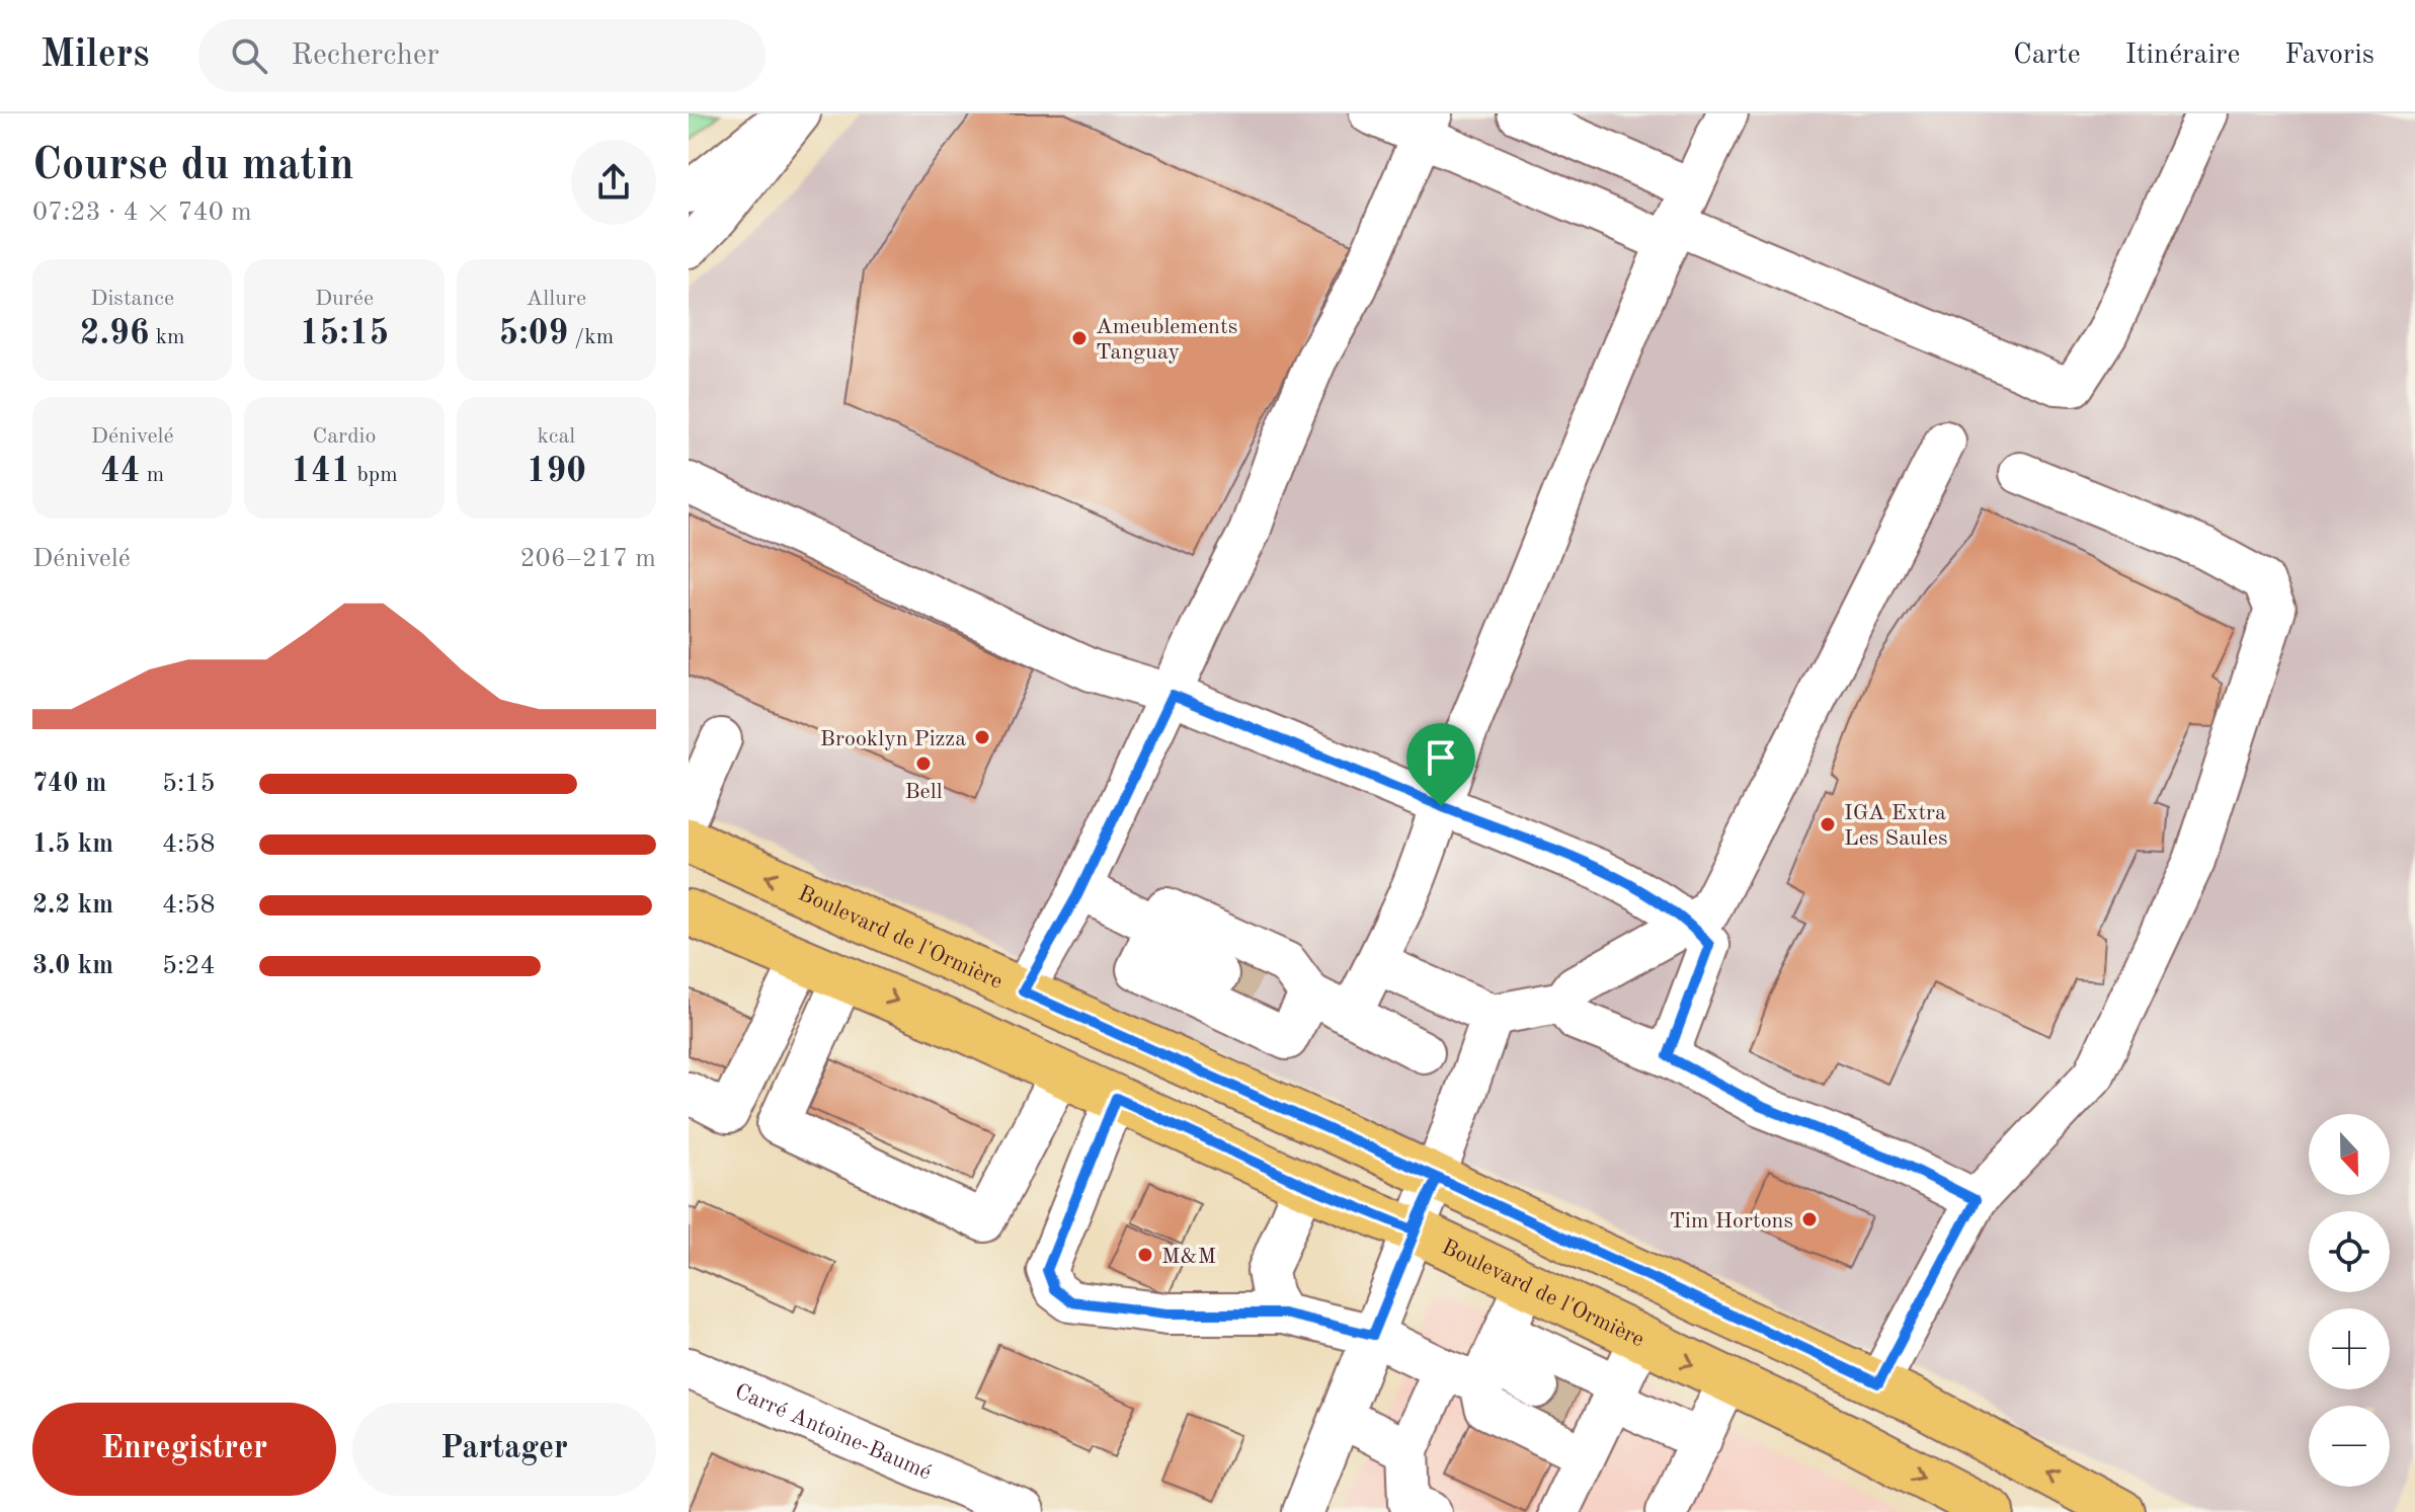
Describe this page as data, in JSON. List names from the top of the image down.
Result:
{
  "streets": {
    "main road": ["Boulevard de l'Ormière"],
    "street": ["Carré Antoine-Baumé"]
  },
  "places": [
    "Ameublements Tanguay",
    "Brooklyn Pizza",
    "Bell",
    "IGA Extra Les Saules",
    "Tim Hortons",
    "M&M"
  ],
  "north": "bottom",
  "page": {
    "header": "Milers",
    "search": "Rechercher",
    "nav": ["Carte", "Itinéraire", "Favoris"],
    "heading": ["Course du matin", "07:23 · 4 × 740 m"],
    "stats": [
      ["Distance", "2.96 km"],
      ["Durée", "15:15"],
      ["Allure", "5:09 /km"],
      ["Dénivelé", "44 m"],
      ["Cardio", "141 bpm"],
      ["kcal", "190"]
    ],
    "chart": ["Dénivelé", "206–217 m"],
    "list": [
      {
        "name": "740 m",
        "note": "5:15"
      },
      {
        "name": "1.5 km",
        "note": "4:58"
      },
      {
        "name": "2.2 km",
        "note": "4:58"
      },
      {
        "name": "3.0 km",
        "note": "5:24"
      }
    ],
    "map_buttons": ["+", "−"],
    "buttons": ["Enregistrer", "Partager"]
  }
}
